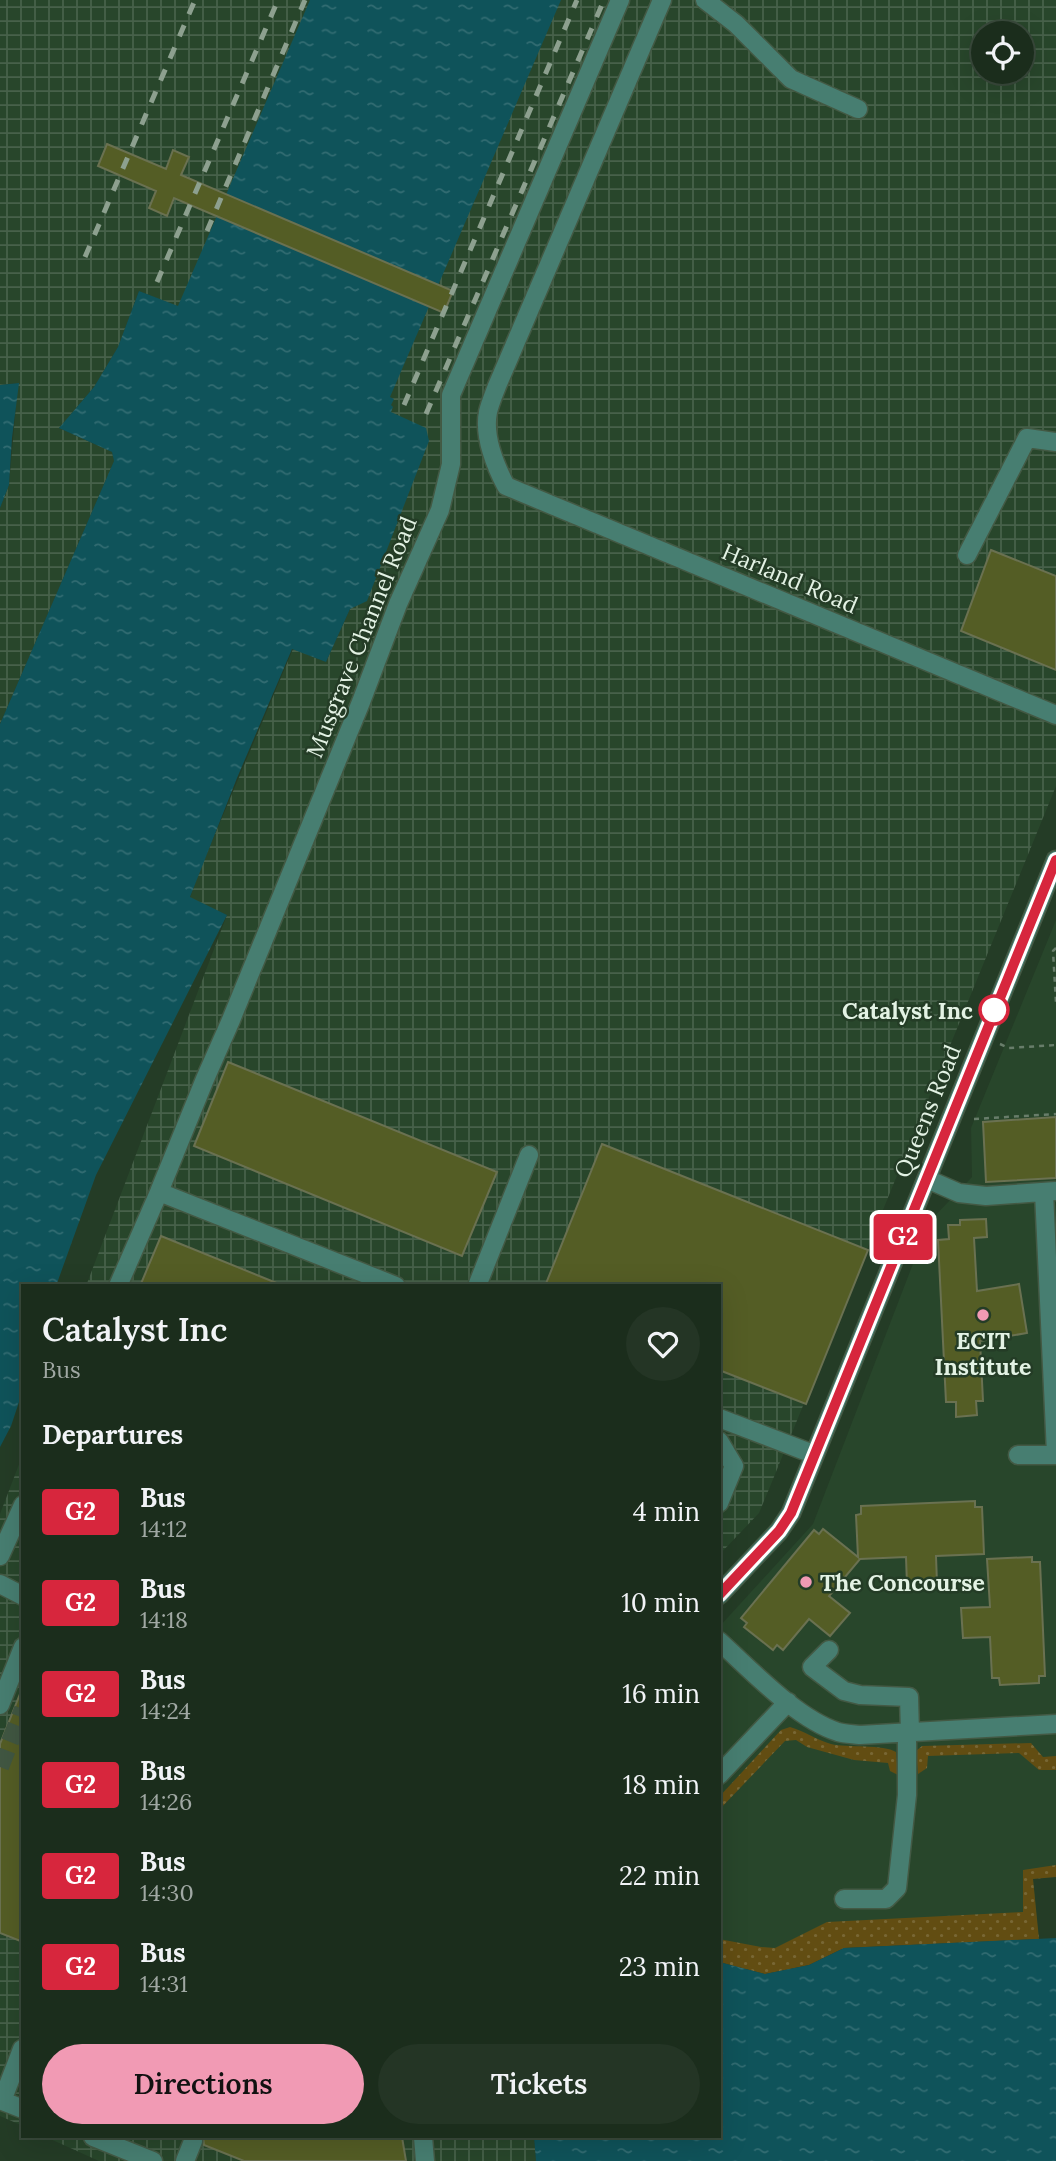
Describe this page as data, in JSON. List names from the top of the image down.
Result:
{
  "streets": {
    "street": ["Harland Road", "Musgrave Channel Road", "Queens Road"]
  },
  "places": ["Catalyst Inc", "ECIT Institute", "The Concourse"],
  "lines": ["bus line G2"],
  "page": {
    "on_map": "G2",
    "heading": [
      ["Catalyst Inc", "Bus"],
      "Departures"
    ],
    "list": [
      {
        "mark": "G2",
        "name": "Bus",
        "note": "14:12",
        "value": "4 min"
      },
      {
        "mark": "G2",
        "name": "Bus",
        "note": "14:18",
        "value": "10 min"
      },
      {
        "mark": "G2",
        "name": "Bus",
        "note": "14:24",
        "value": "16 min"
      },
      {
        "mark": "G2",
        "name": "Bus",
        "note": "14:26",
        "value": "18 min"
      },
      {
        "mark": "G2",
        "name": "Bus",
        "note": "14:30",
        "value": "22 min"
      },
      {
        "mark": "G2",
        "name": "Bus",
        "note": "14:31",
        "value": "23 min"
      }
    ],
    "buttons": ["Directions", "Tickets"]
  }
}
